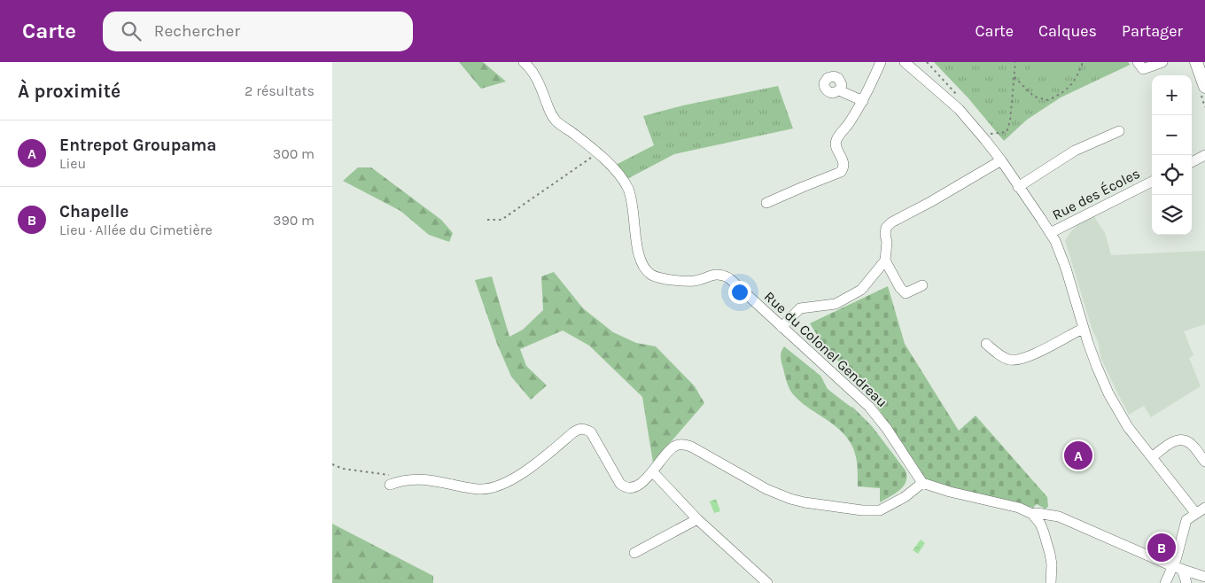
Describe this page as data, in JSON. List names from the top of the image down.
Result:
{
  "streets": {
    "street": ["Rue des Écoles", "Rue du Colonel Gendreau"]
  },
  "page": {
    "header": "Carte",
    "search": "Rechercher",
    "nav": ["Carte", "Calques", "Partager"],
    "heading": ["À proximité", "2 résultats"],
    "map_buttons": ["+", "−"],
    "list": [
      {
        "mark": "A",
        "name": "Entrepot Groupama",
        "note": "Lieu",
        "value": "300 m"
      },
      {
        "mark": "B",
        "name": "Chapelle",
        "note": "Lieu · Allée du Cimetière",
        "value": "390 m"
      }
    ],
    "pins": ["A", "B"]
  }
}
